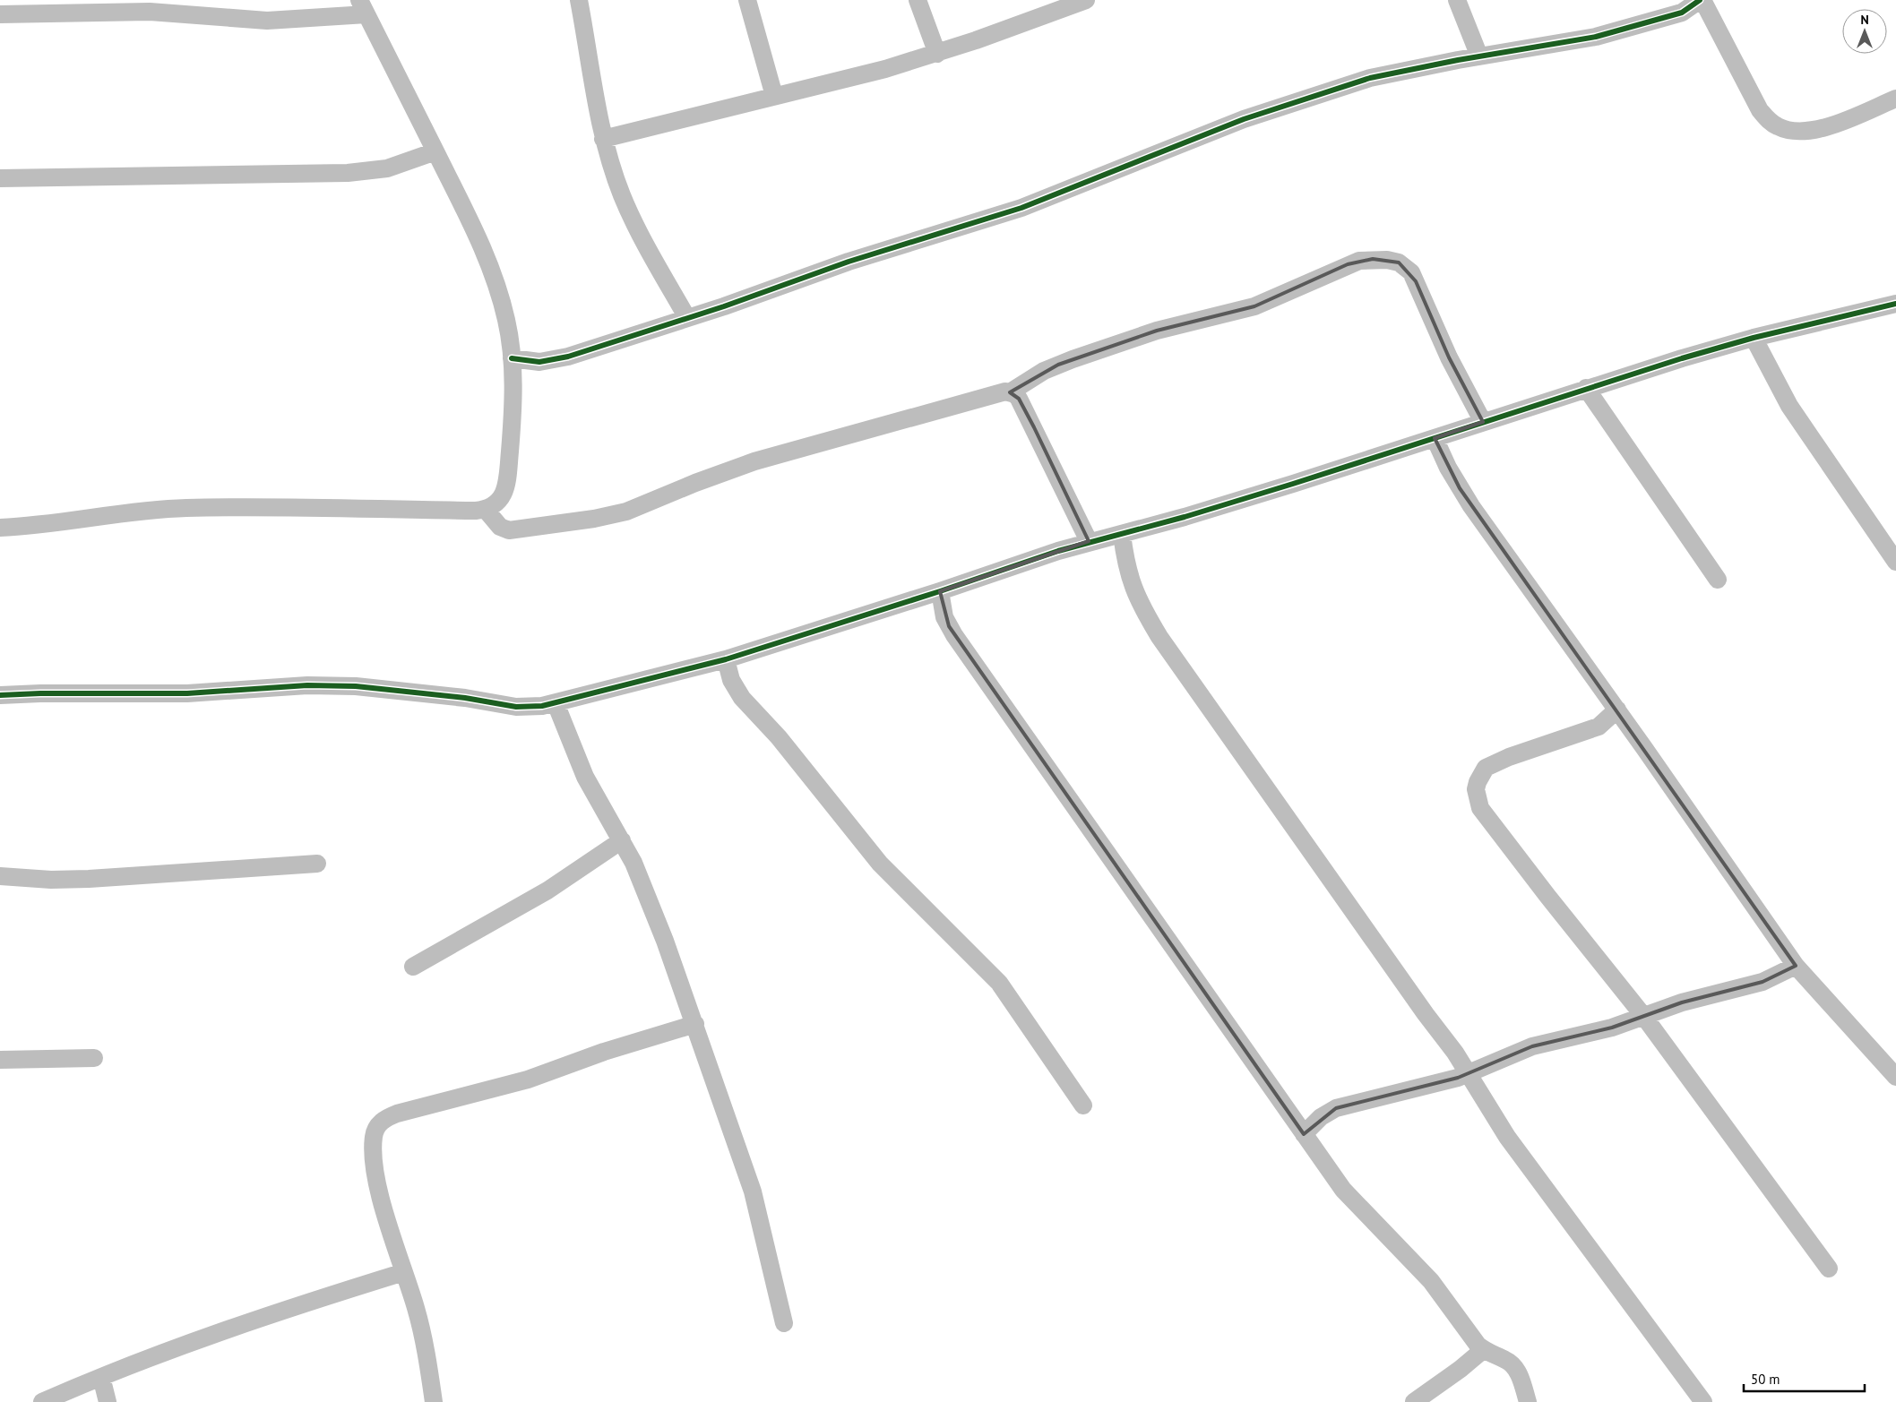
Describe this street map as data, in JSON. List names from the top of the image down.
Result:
{
  "scale_bar": "50 m",
  "north": "top"
}
